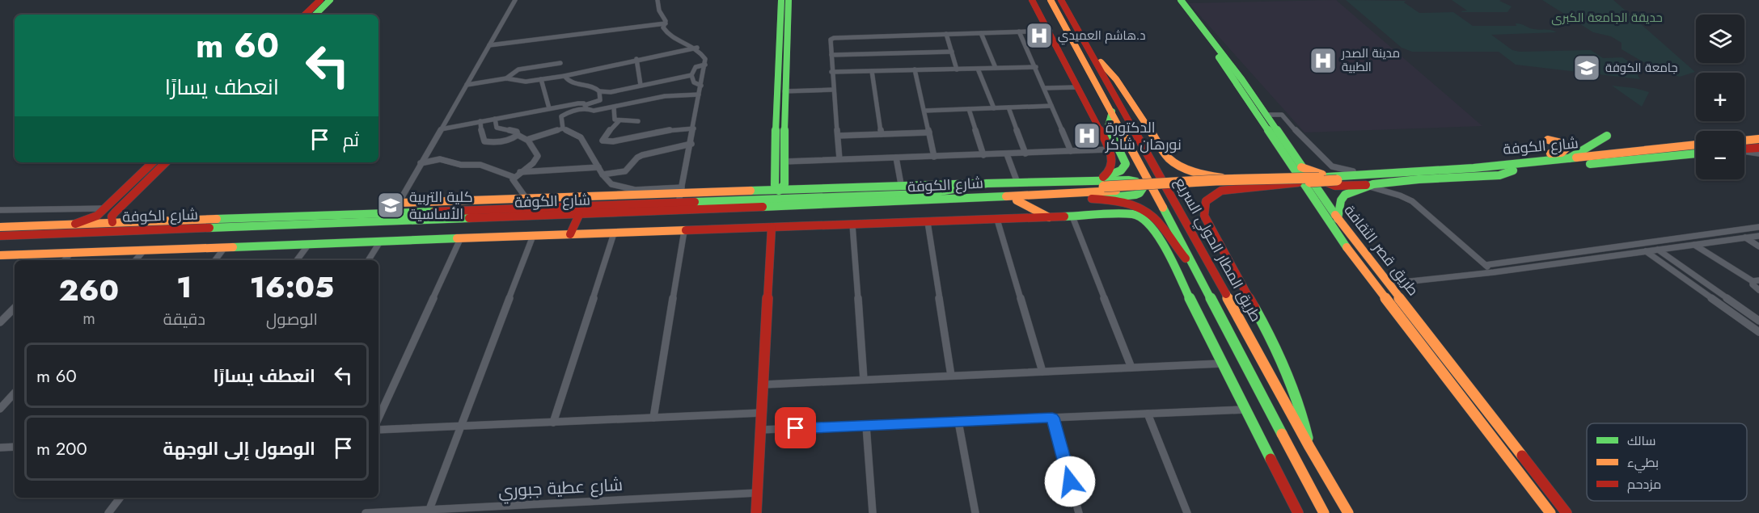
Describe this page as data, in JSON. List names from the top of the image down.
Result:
{
  "streets": {
    "main road": ["شارع الكوفة", "طريق المطار الحولي السريع", "طريق قصر الثقافة"],
    "street": ["شارع عطية جبوري"]
  },
  "parks": ["حديقة الجامعة الكبرى"],
  "places": {
    "hospital": ["د.هاشم العميدي", "مدينة الصدر الطبية", "الدكتورة نورهان شاكر"],
    "school or university": ["جامعة الكوفة", "كلية التربية الأساسية"]
  },
  "legend": ["سالك", "بطيء", "مزدحم"],
  "page": {
    "map_buttons": ["+", "−"],
    "turn": ["60 m", "انعطف يسارًا"],
    "then": "ثم",
    "eta": [
      "16:05",
      "الوصول",
      "1",
      "دقيقة",
      "260",
      "m"
    ],
    "list": [
      {
        "name": "انعطف يسارًا",
        "value": "60 m"
      },
      {
        "name": "الوصول إلى الوجهة",
        "value": "200 m"
      }
    ]
  }
}
